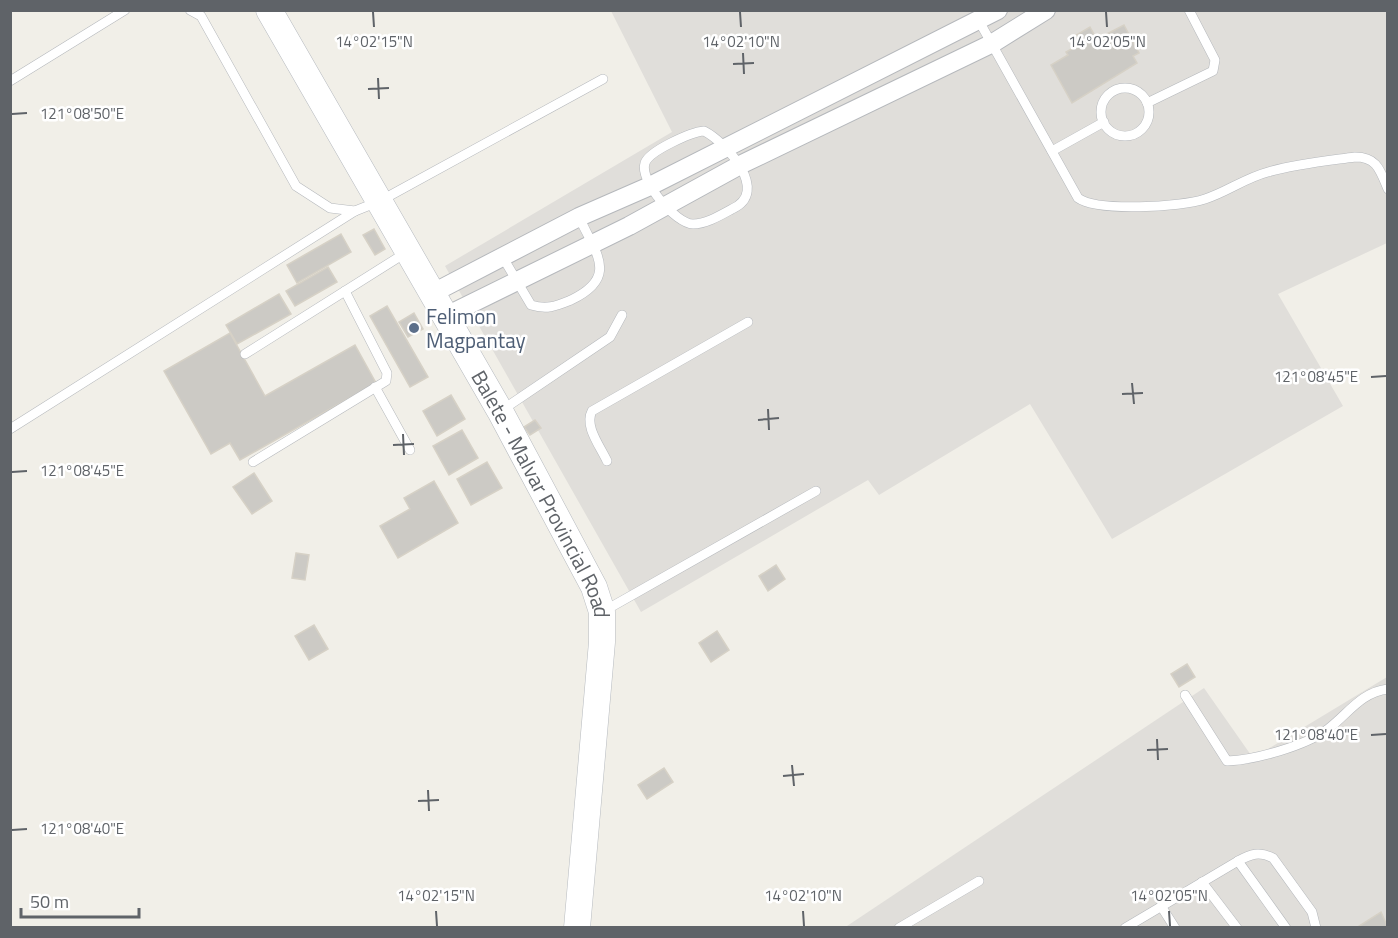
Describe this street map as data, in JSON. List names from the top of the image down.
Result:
{
  "streets": {
    "main road": ["Balete - Malvar Provincial Road"]
  },
  "places": ["Felimon Magpantay"],
  "scale_bar": "50 m",
  "coordinates": [
    "14°02'15\"N",
    "14°02'10\"N",
    "14°02'05\"N",
    "121°08'50\"E",
    "121°08'45\"E",
    "121°08'40\"E"
  ]
}
